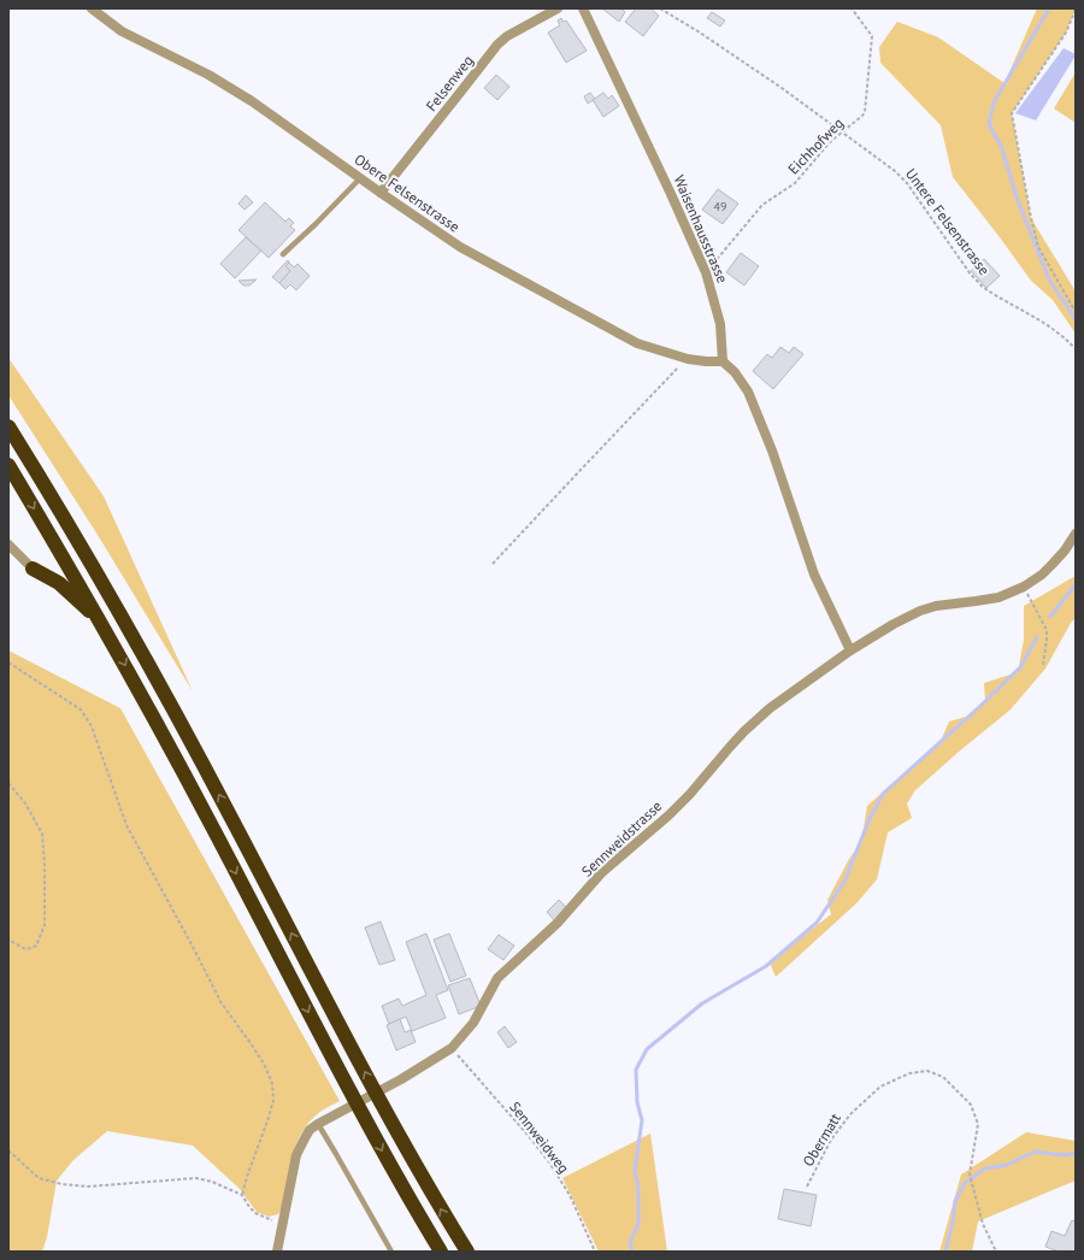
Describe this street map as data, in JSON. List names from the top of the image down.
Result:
{
  "streets": {
    "street": [
      "Felsenweg",
      "Obere Felsenstrasse",
      "Waisenhausstrasse",
      "Sennweidstrasse"
    ],
    "path": [
      "Eichhofweg",
      "Untere Felsenstrasse",
      "Sennweidweg",
      "Obermatt"
    ]
  },
  "crossings": [
    ["Felsenweg", "Obere Felsenstrasse"],
    ["Eichhofweg", "Untere Felsenstrasse"],
    ["Eichhofweg", "Waisenhausstrasse"],
    ["Obere Felsenstrasse", "Waisenhausstrasse"],
    ["Sennweidstrasse", "Sennweidweg"]
  ],
  "house_numbers": ["49"]
}
